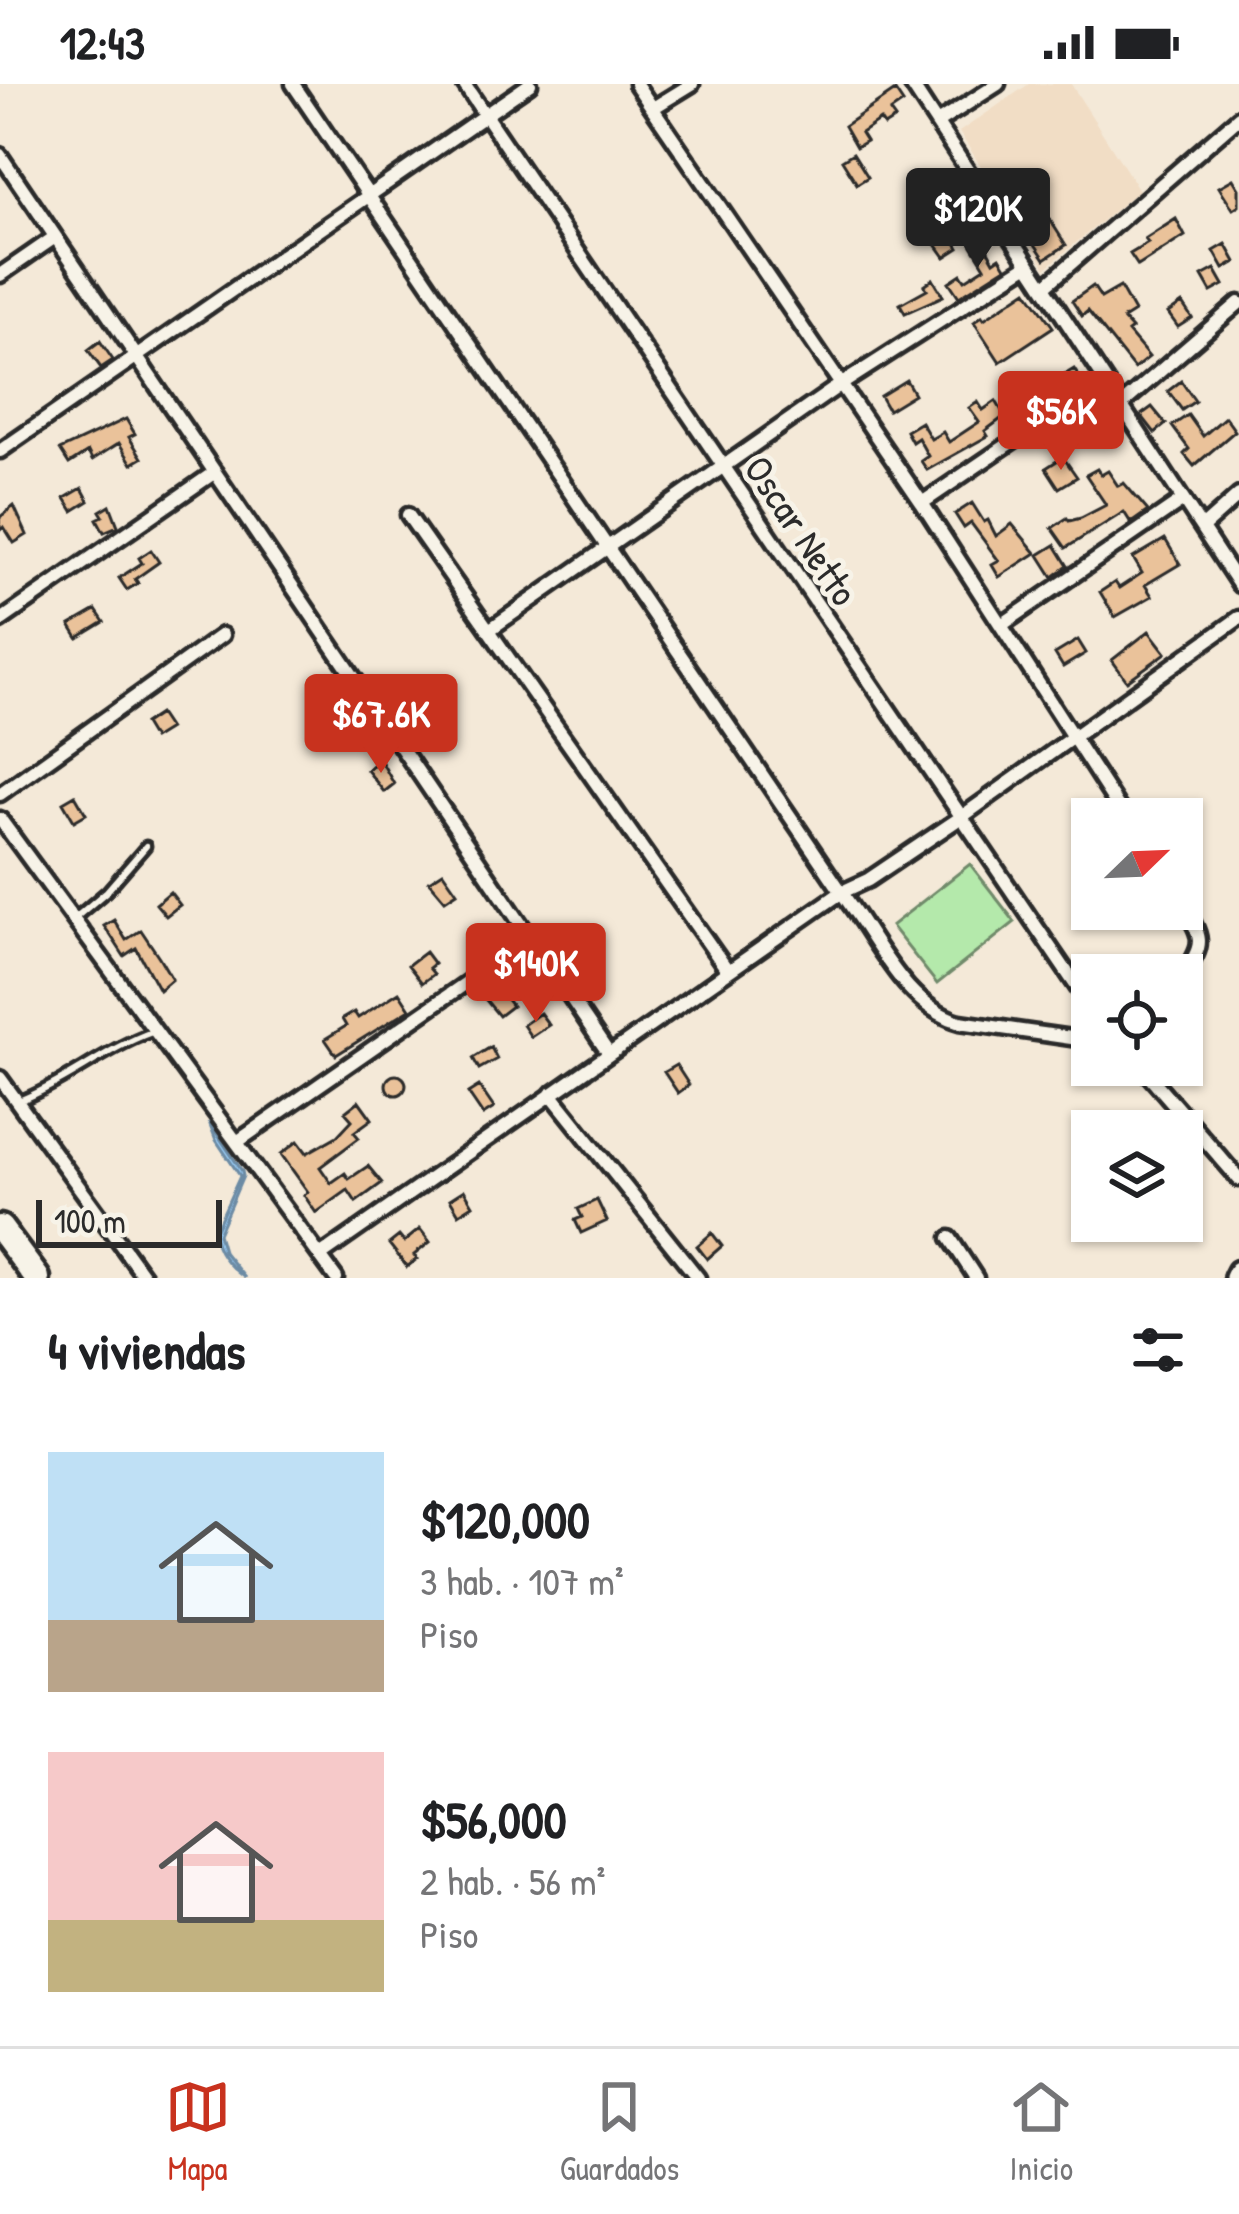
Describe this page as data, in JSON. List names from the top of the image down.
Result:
{
  "streets": {
    "street": ["Oscar Netto"]
  },
  "scale_bar": "100 m",
  "north": "top right",
  "page": {
    "status": "12:43",
    "price": [
      "$120K",
      "$56K",
      "$67.6K",
      "$140K"
    ],
    "scale": "100 m",
    "heading": "4 viviendas",
    "list": [
      {
        "name": "$120,000",
        "note": "3 hab. · 107 m² · Piso"
      },
      {
        "name": "$56,000",
        "note": "2 hab. · 56 m² · Piso"
      }
    ],
    "tabs": ["Mapa", "Guardados", "Inicio"]
  }
}
